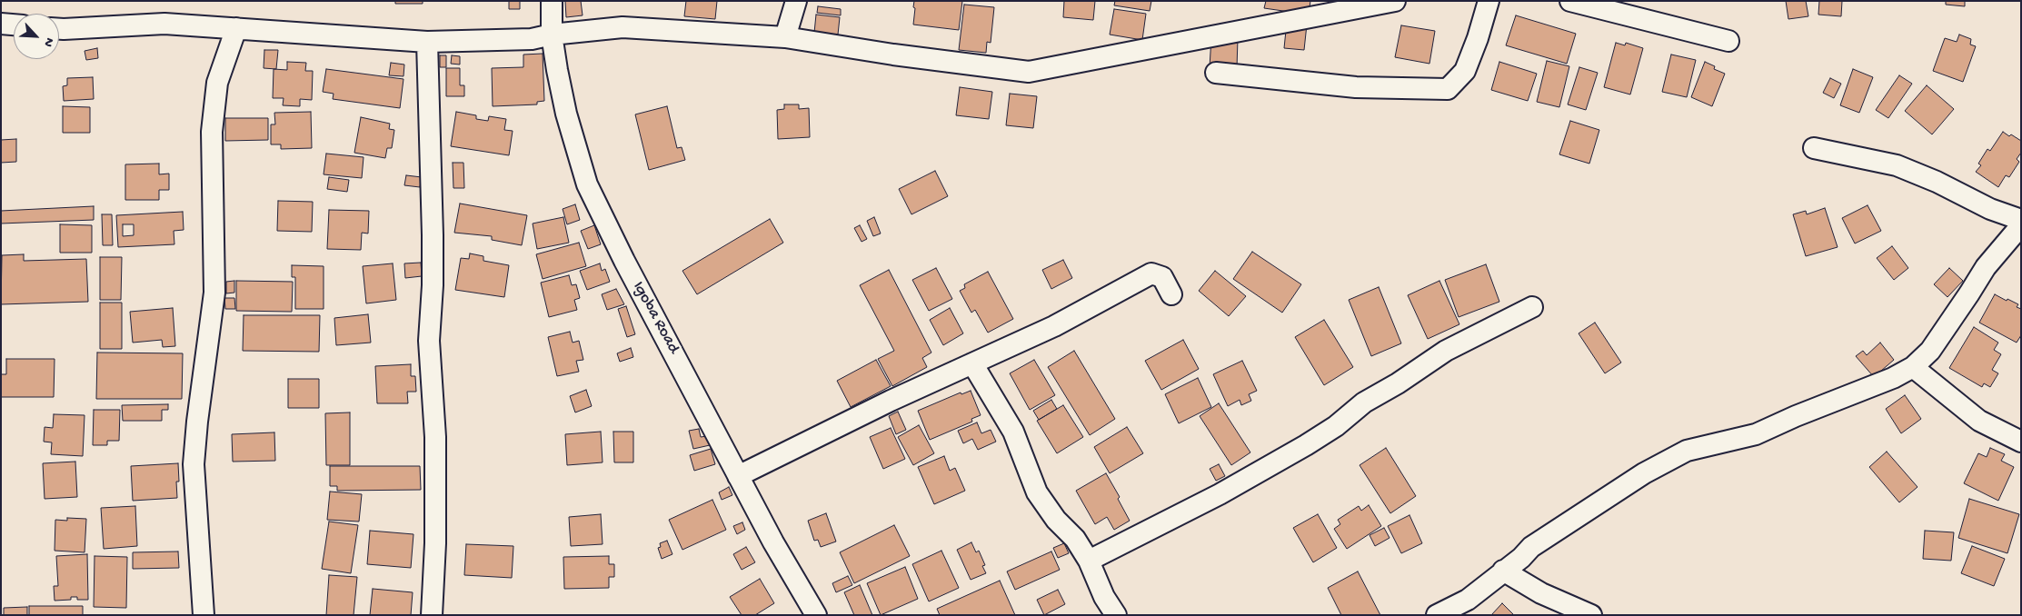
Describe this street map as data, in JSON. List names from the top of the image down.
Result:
{
  "streets": {
    "street": ["Igoba Road"]
  },
  "north": "bottom right"
}
